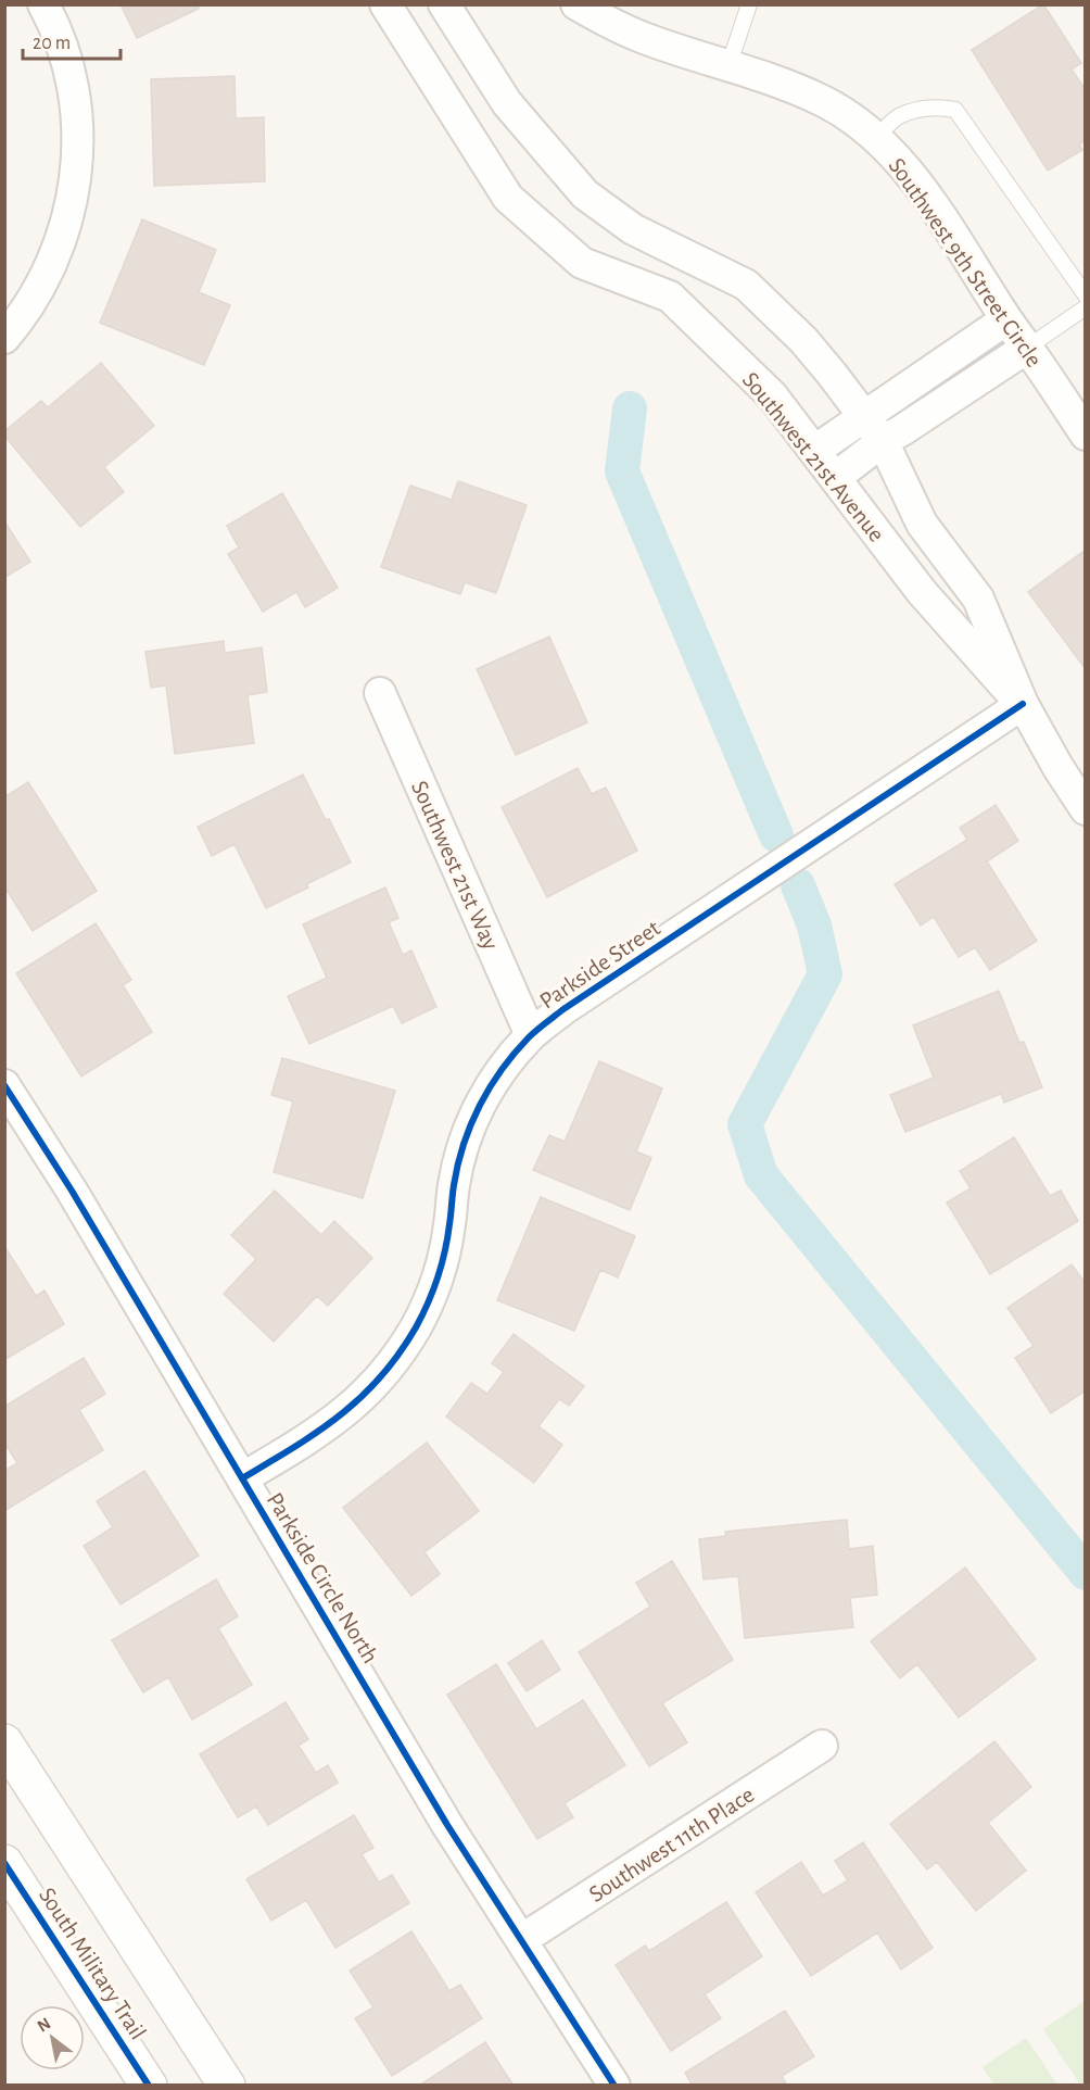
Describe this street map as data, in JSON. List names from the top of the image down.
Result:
{
  "streets": {
    "street": [
      "Southwest 9th Street Circle",
      "Southwest 21st Avenue",
      "Southwest 21st Way",
      "Parkside Street",
      "Parkside Circle North",
      "Southwest 11th Place",
      "South Military Trail"
    ]
  },
  "crossings": [
    ["Southwest 21st Avenue", "Parkside Street"],
    ["Southwest 21st Way", "Parkside Street"],
    ["Parkside Street", "Parkside Circle North"],
    ["Parkside Circle North", "Southwest 11th Place"]
  ],
  "scale_bar": "20 m",
  "north": "top left"
}
